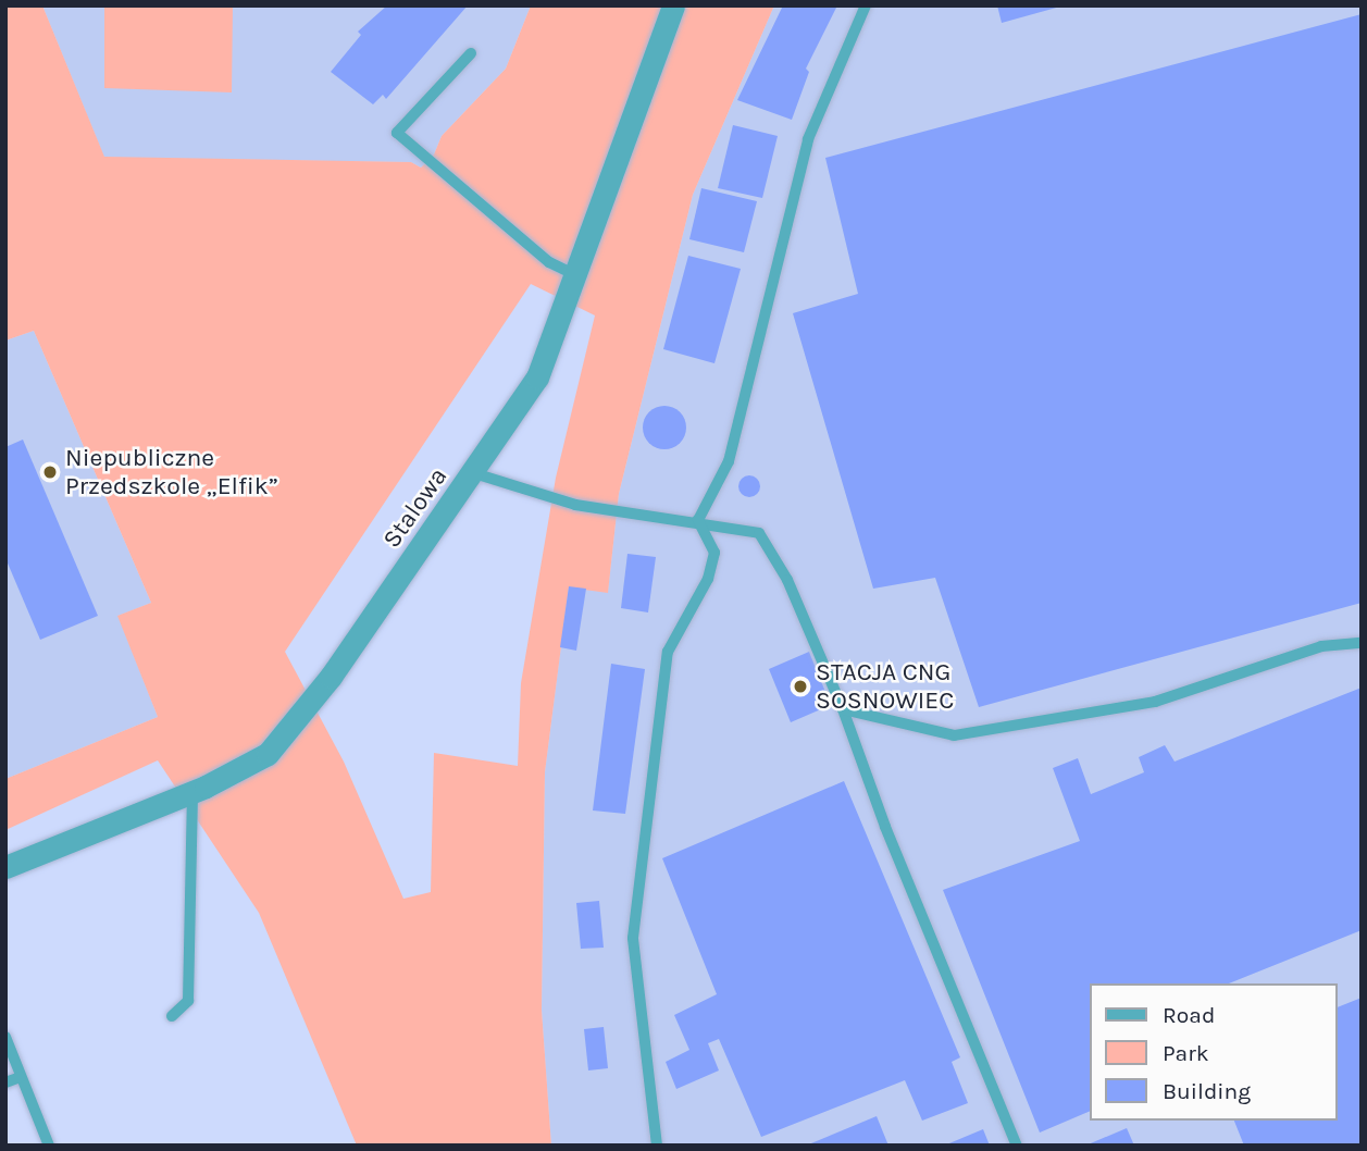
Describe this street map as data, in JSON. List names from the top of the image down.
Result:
{
  "streets": {
    "street": ["Stalowa"]
  },
  "places": ["Niepubliczne Przedszkole „Elfik”", "STACJA CNG SOSNOWIEC"],
  "legend": ["Road", "Park", "Building"]
}
